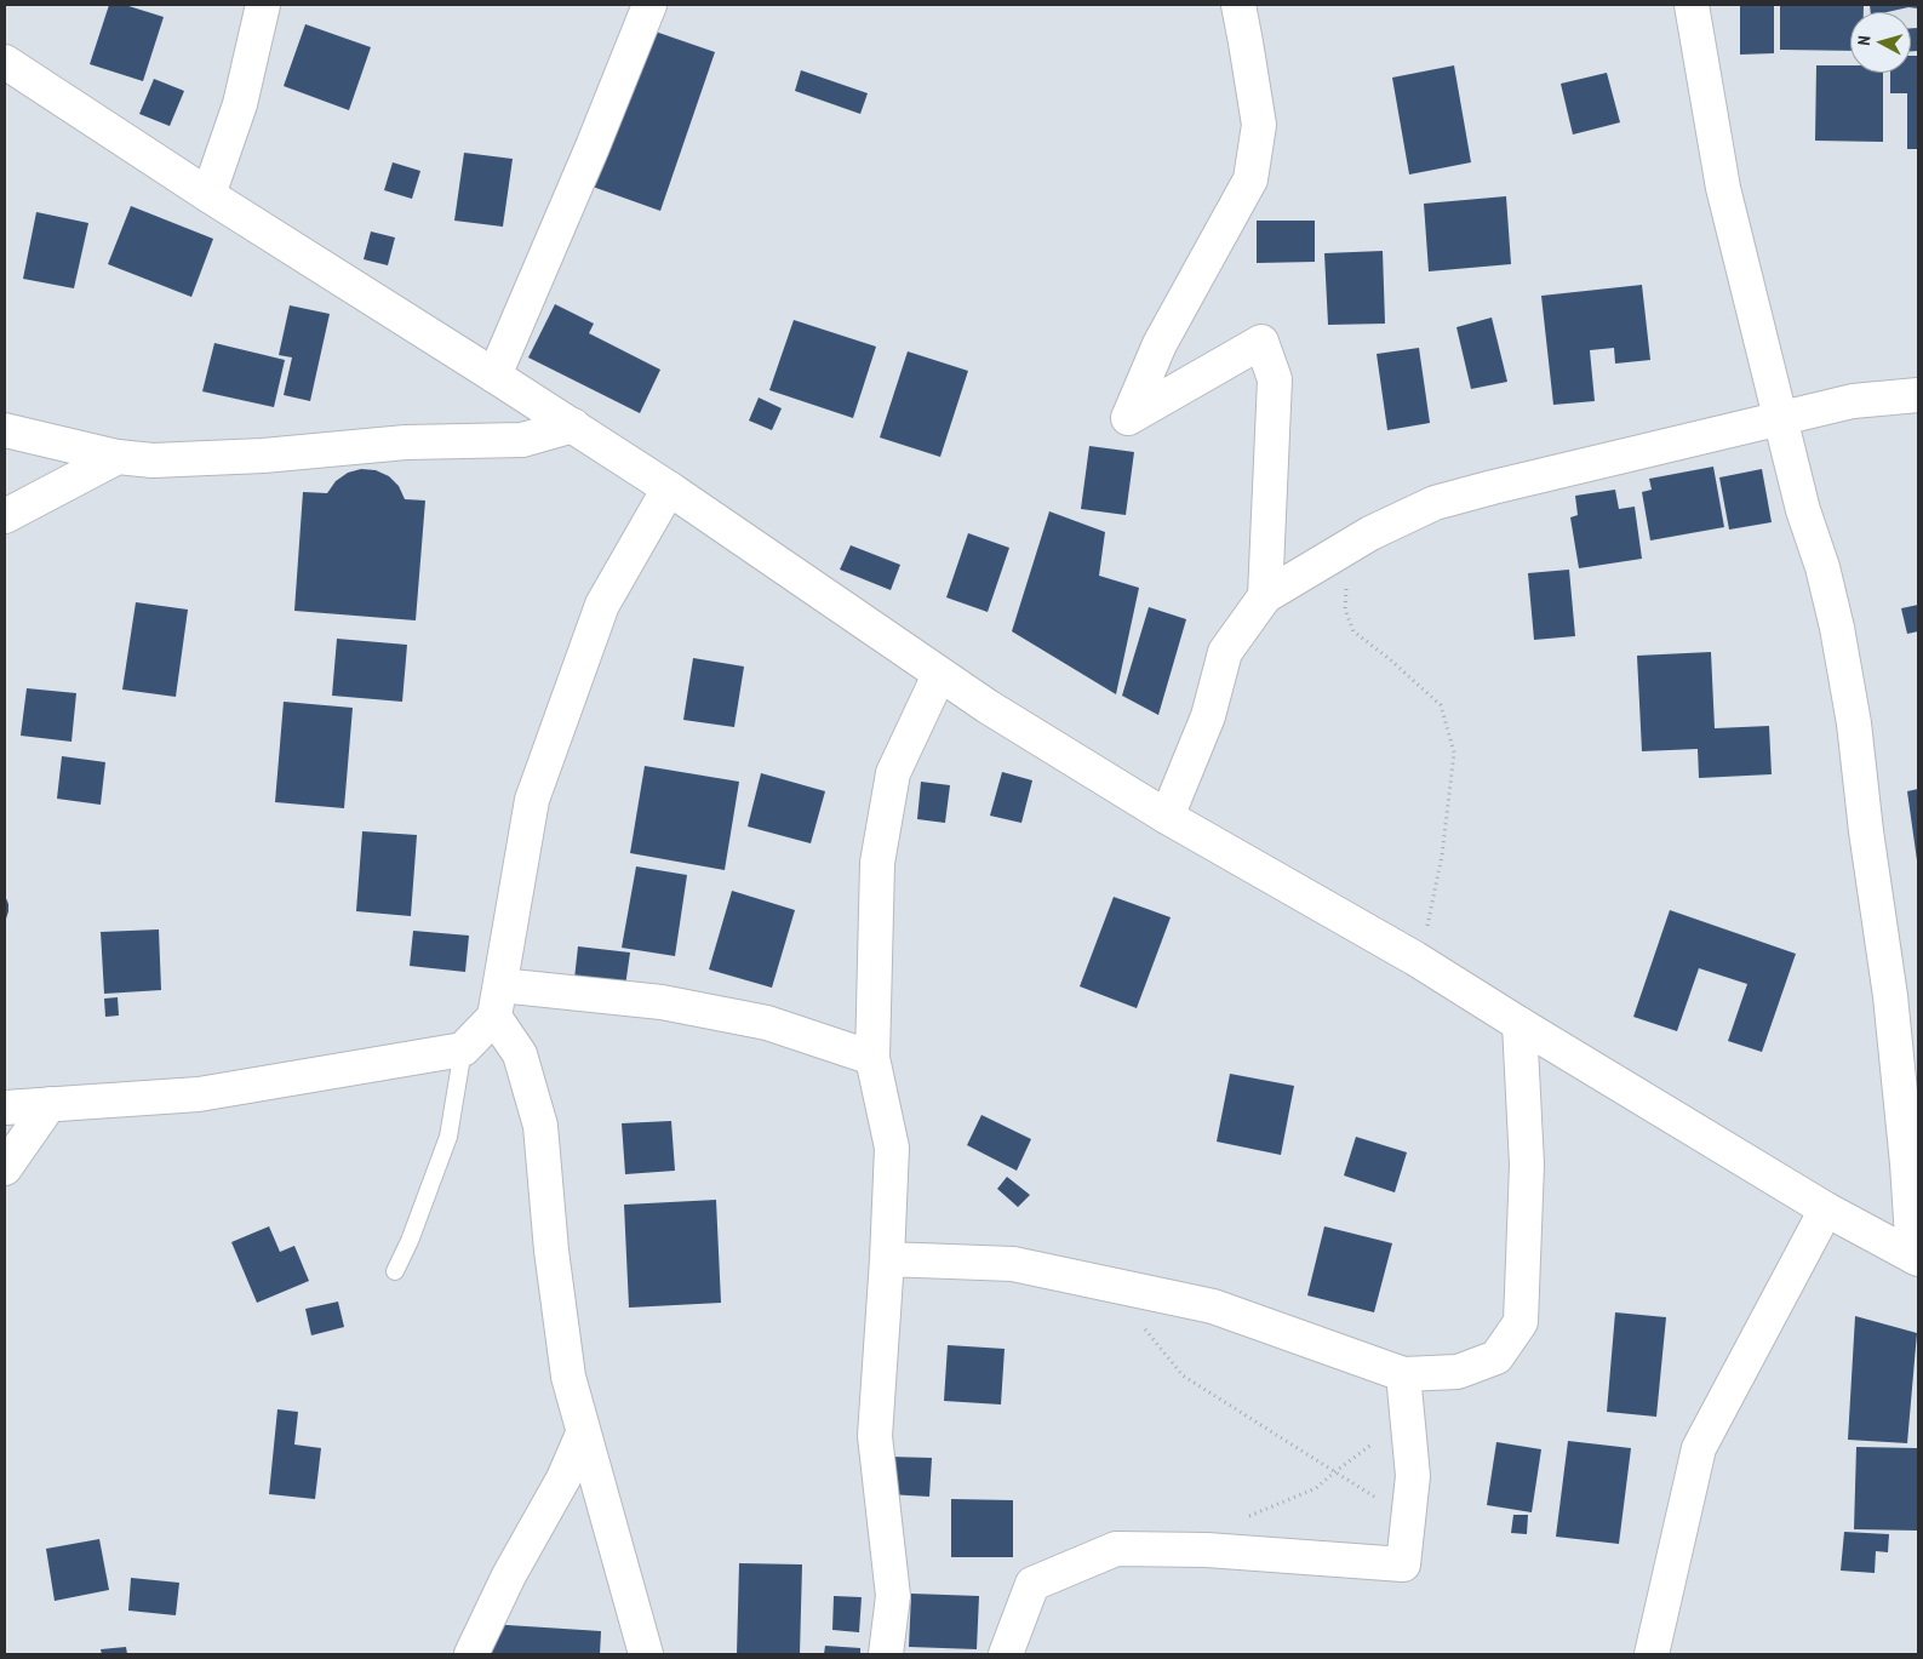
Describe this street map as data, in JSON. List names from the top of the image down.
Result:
{
  "north": "left"
}
